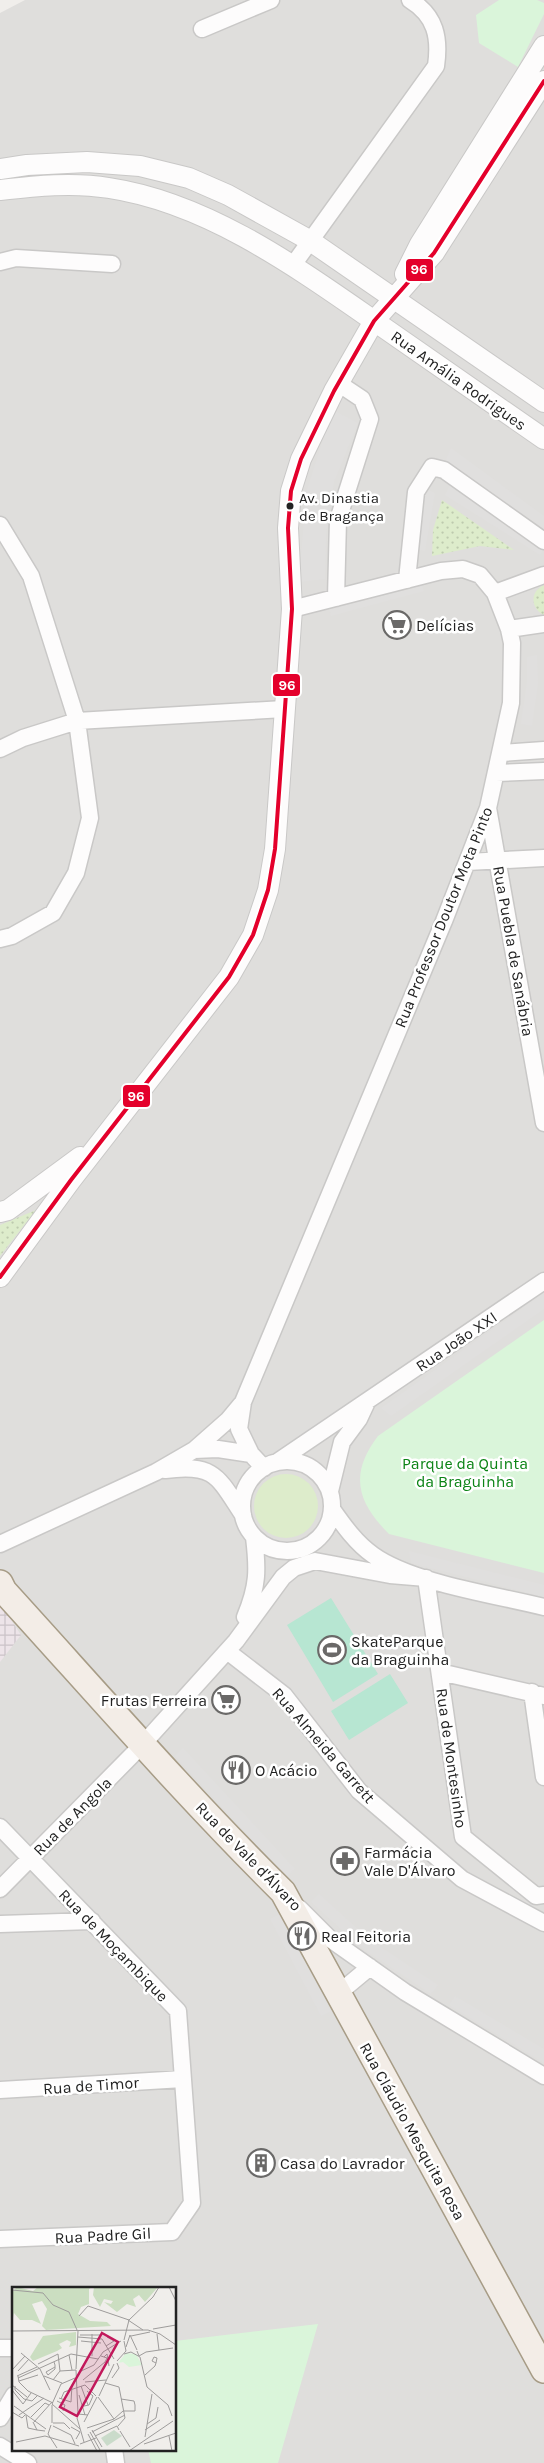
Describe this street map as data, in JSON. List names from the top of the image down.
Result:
{
  "streets": {
    "main road": ["Rua de Vale d'Álvaro", "Rua Cláudio Mesquita Rosa"],
    "street": [
      "Rua Amália Rodrigues",
      "Rua Professor Doutor Mota Pinto",
      "Rua Puebla de Sanábria",
      "Rua João XXI",
      "Rua Almeida Garrett",
      "Rua de Montesinho",
      "Rua de Angola",
      "Rua de Moçambique",
      "Rua de Timor",
      "Rua Padre Gil"
    ]
  },
  "crossings": [
    ["Rua Professor Doutor Mota Pinto", "Rua Puebla de Sanábria"],
    ["Rua Almeida Garrett", "Rua de Angola"],
    ["Rua de Angola", "Rua de Vale d'Álvaro"],
    ["Rua de Angola", "Rua de Moçambique"],
    ["Rua de Vale d'Álvaro", "Rua Cláudio Mesquita Rosa"],
    ["Rua de Moçambique", "Rua de Timor"],
    ["Rua de Moçambique", "Rua Padre Gil"]
  ],
  "parks": ["Parque da Quinta da Braguinha"],
  "places": {
    "other": ["Av. Dinastia de Bragança"],
    "supermarket": ["Delícias", "Frutas Ferreira"],
    "sports": ["SkateParque da Braguinha"],
    "restaurant": ["O Acácio", "Real Feitoria"],
    "pharmacy": ["Farmácia Vale D'Álvaro"],
    "building": ["Casa do Lavrador"]
  },
  "lines": ["transit line 96"]
}
